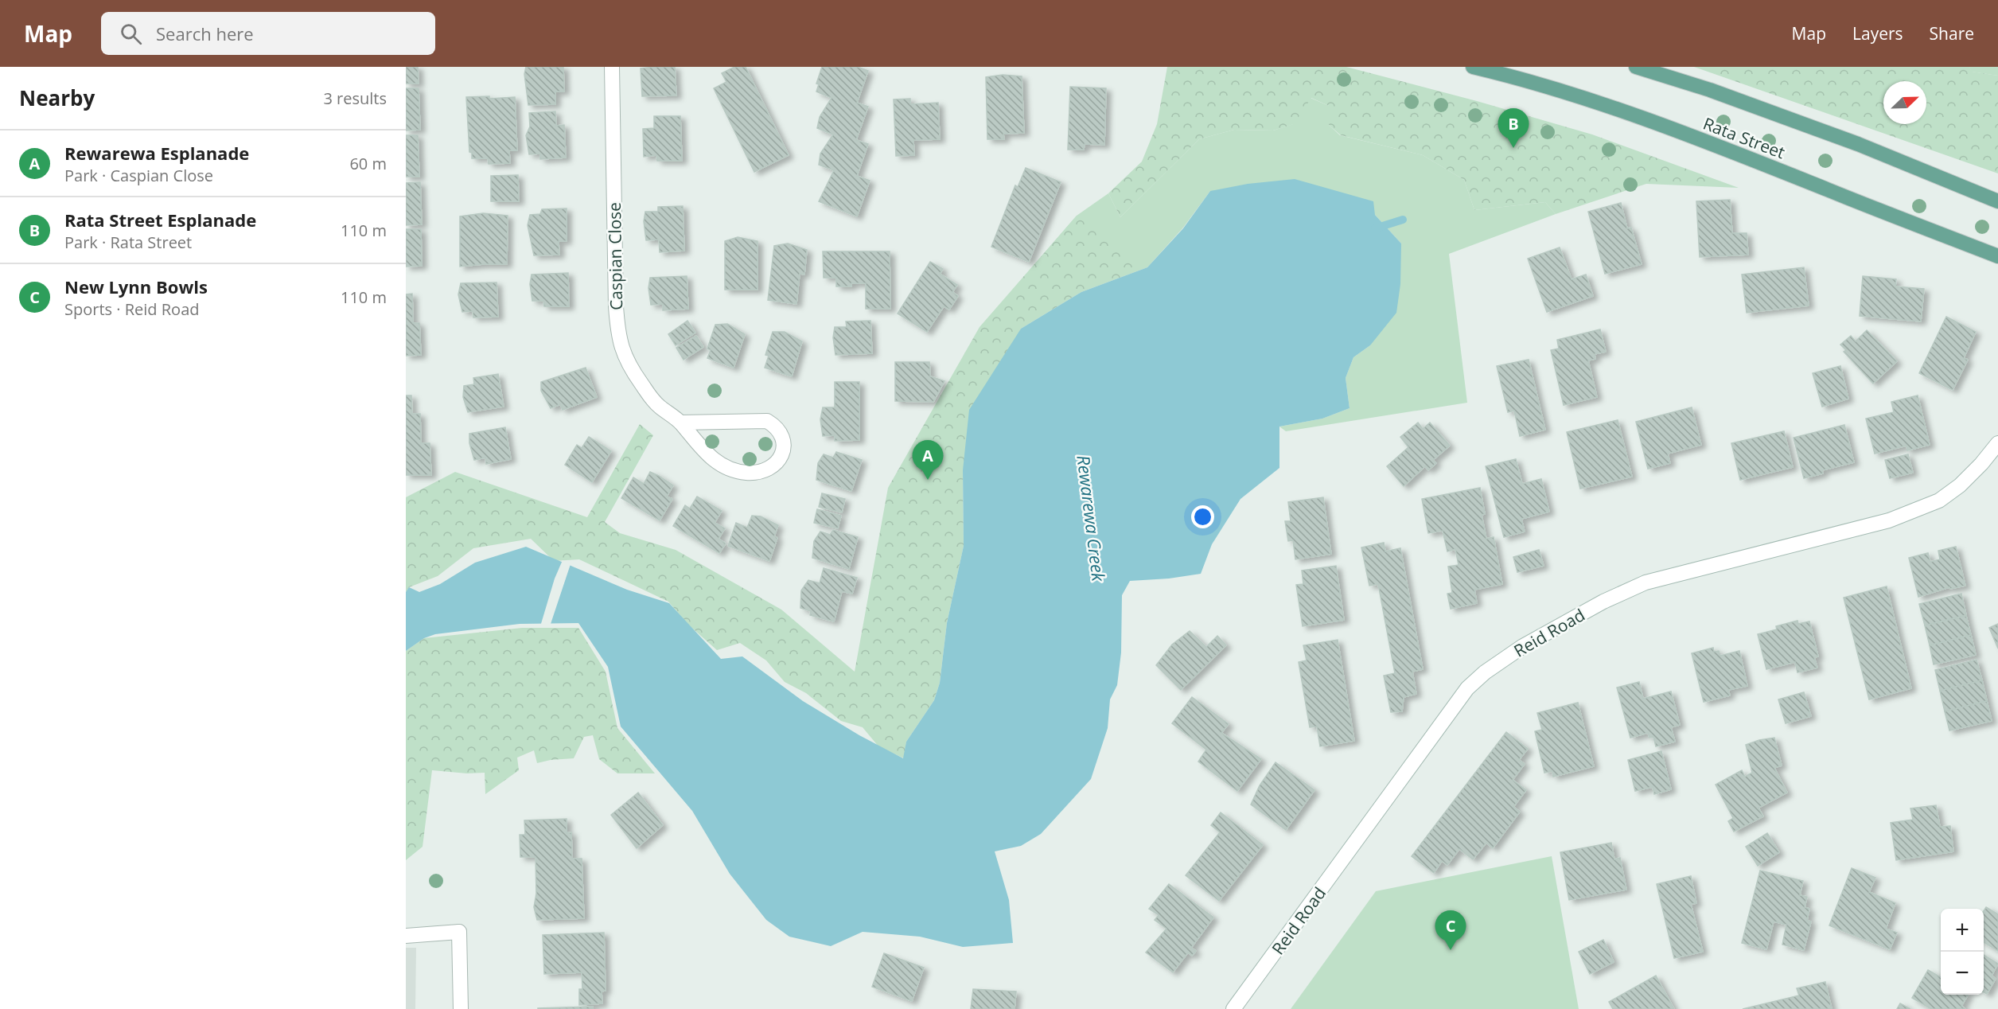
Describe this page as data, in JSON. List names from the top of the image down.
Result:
{
  "streets": {
    "main road": ["Rata Street"],
    "street": ["Caspian Close", "Reid Road"]
  },
  "water": ["Rewarewa Creek"],
  "north": "top right",
  "page": {
    "header": "Map",
    "search": "Search here",
    "nav": ["Map", "Layers", "Share"],
    "heading": ["Nearby", "3 results"],
    "pins": ["B", "A", "C"],
    "list": [
      {
        "mark": "A",
        "name": "Rewarewa Esplanade",
        "note": "Park · Caspian Close",
        "value": "60 m"
      },
      {
        "mark": "B",
        "name": "Rata Street Esplanade",
        "note": "Park · Rata Street",
        "value": "110 m"
      },
      {
        "mark": "C",
        "name": "New Lynn Bowls",
        "note": "Sports · Reid Road",
        "value": "110 m"
      }
    ],
    "map_buttons": ["+", "−"]
  }
}
